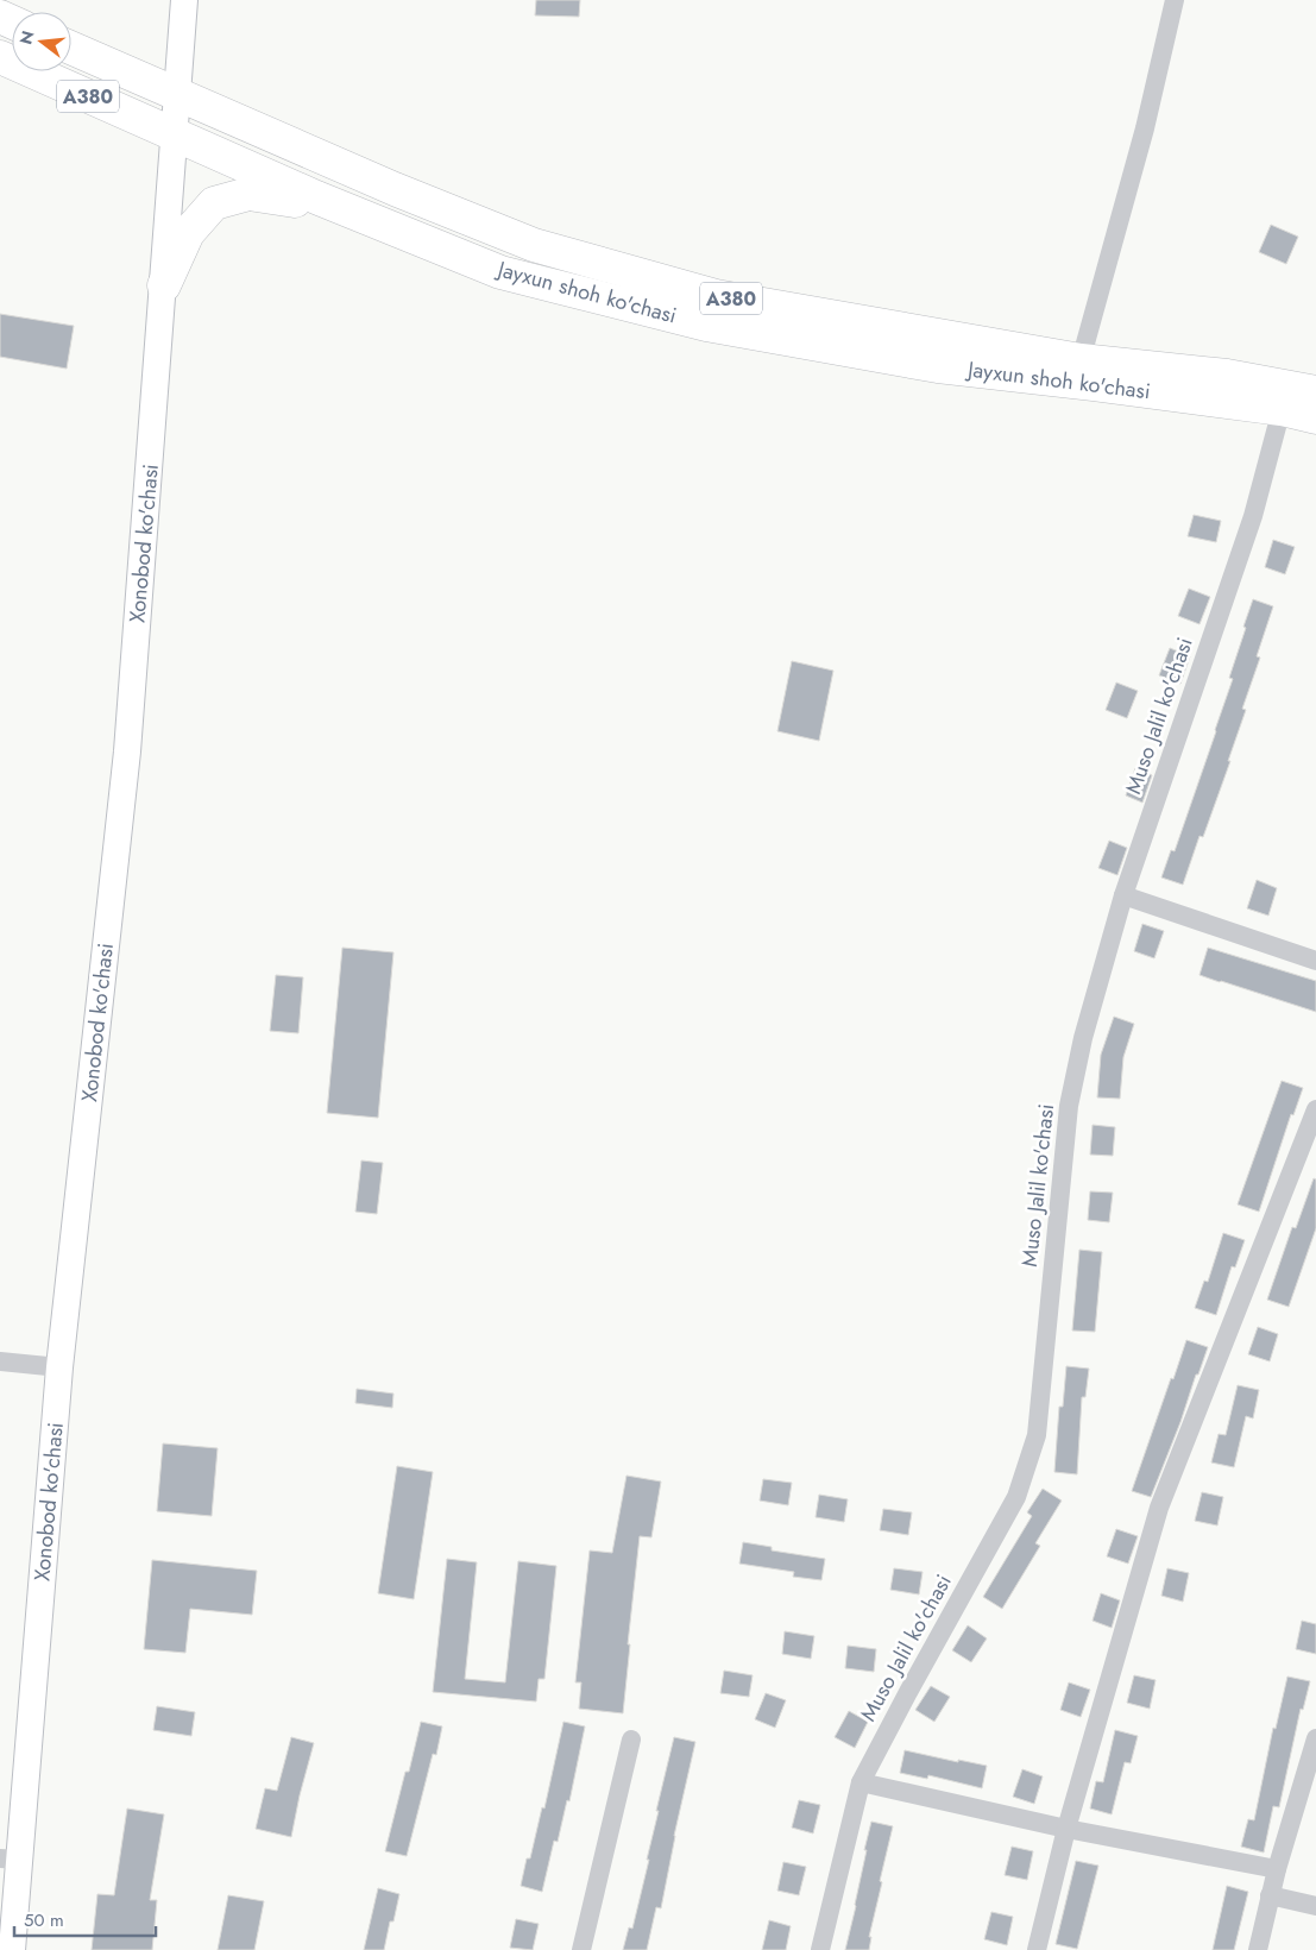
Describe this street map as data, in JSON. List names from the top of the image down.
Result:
{
  "streets": {
    "highway": ["A380", "Jayxun shoh ko'chasi"],
    "main road": ["Xonobod ko'chasi"],
    "street": ["Muso Jalil ko'chasi"]
  },
  "crossings": [
    ["Jayxun shoh ko'chasi", "Xonobod ko'chasi"],
    ["Jayxun shoh ko'chasi", "Muso Jalil ko'chasi"]
  ],
  "scale_bar": "50 m",
  "north": "left"
}
